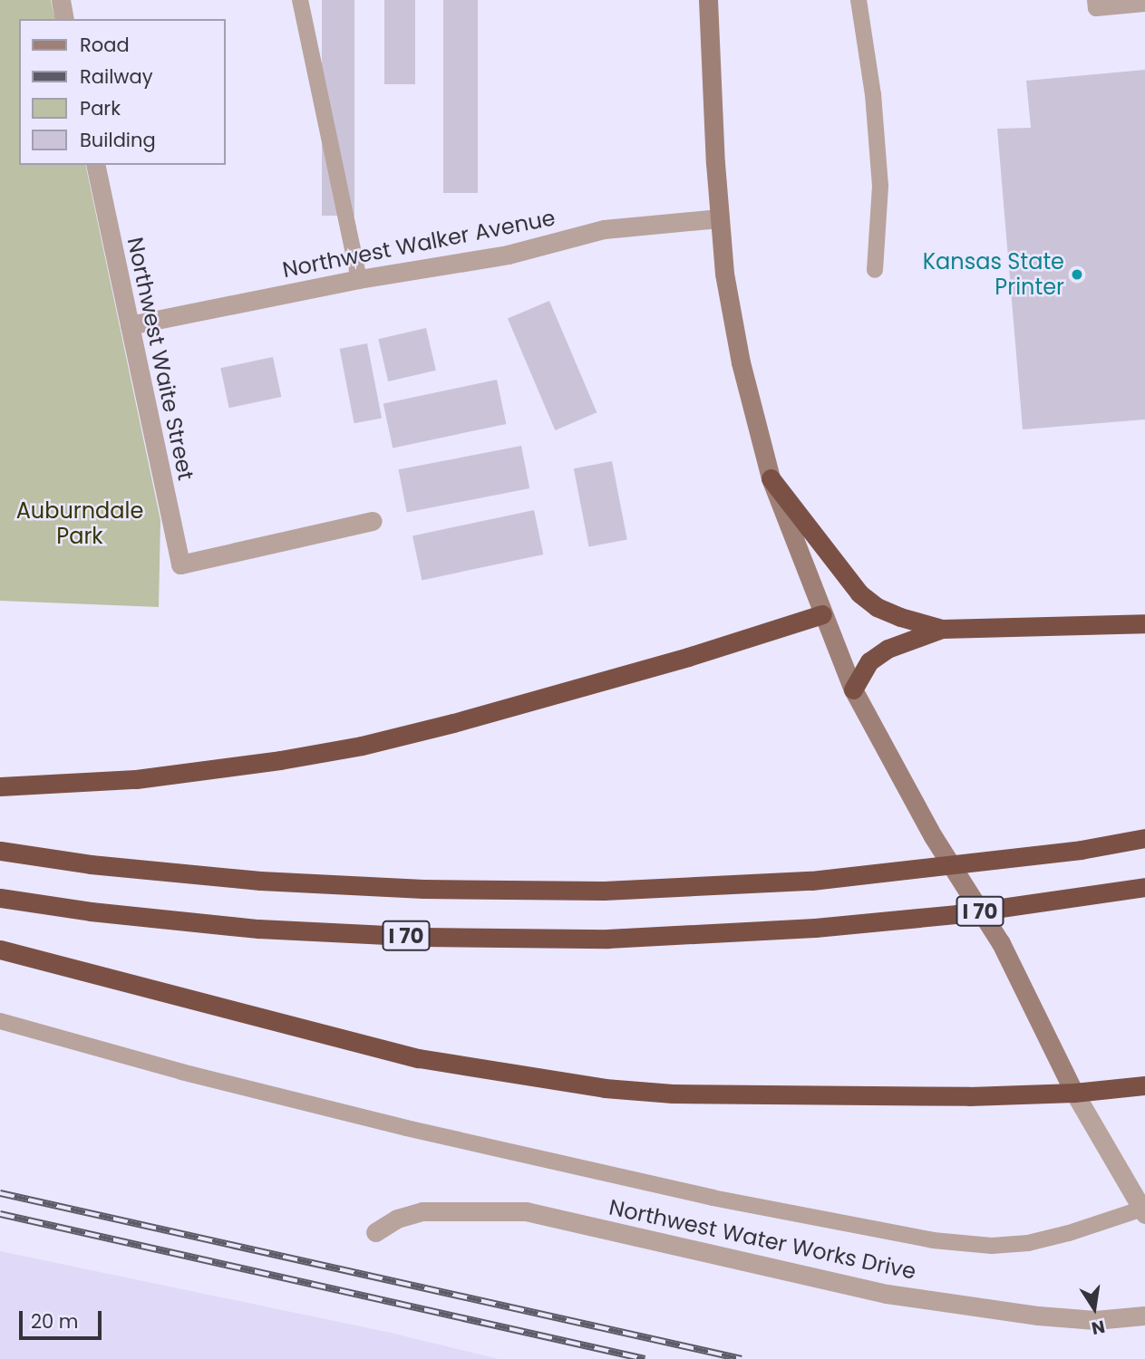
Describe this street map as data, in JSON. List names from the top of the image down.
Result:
{
  "streets": {
    "highway": ["I 70"],
    "street": ["Northwest Walker Avenue", "Northwest Waite Street", "Northwest Water Works Drive"]
  },
  "crossings": [
    ["Northwest Walker Avenue", "Northwest Waite Street"]
  ],
  "parks": ["Auburndale Park"],
  "places": ["Kansas State Printer"],
  "legend": [
    "Road",
    "Railway",
    "Park",
    "Building"
  ],
  "scale_bar": "20 m",
  "north": "bottom"
}
